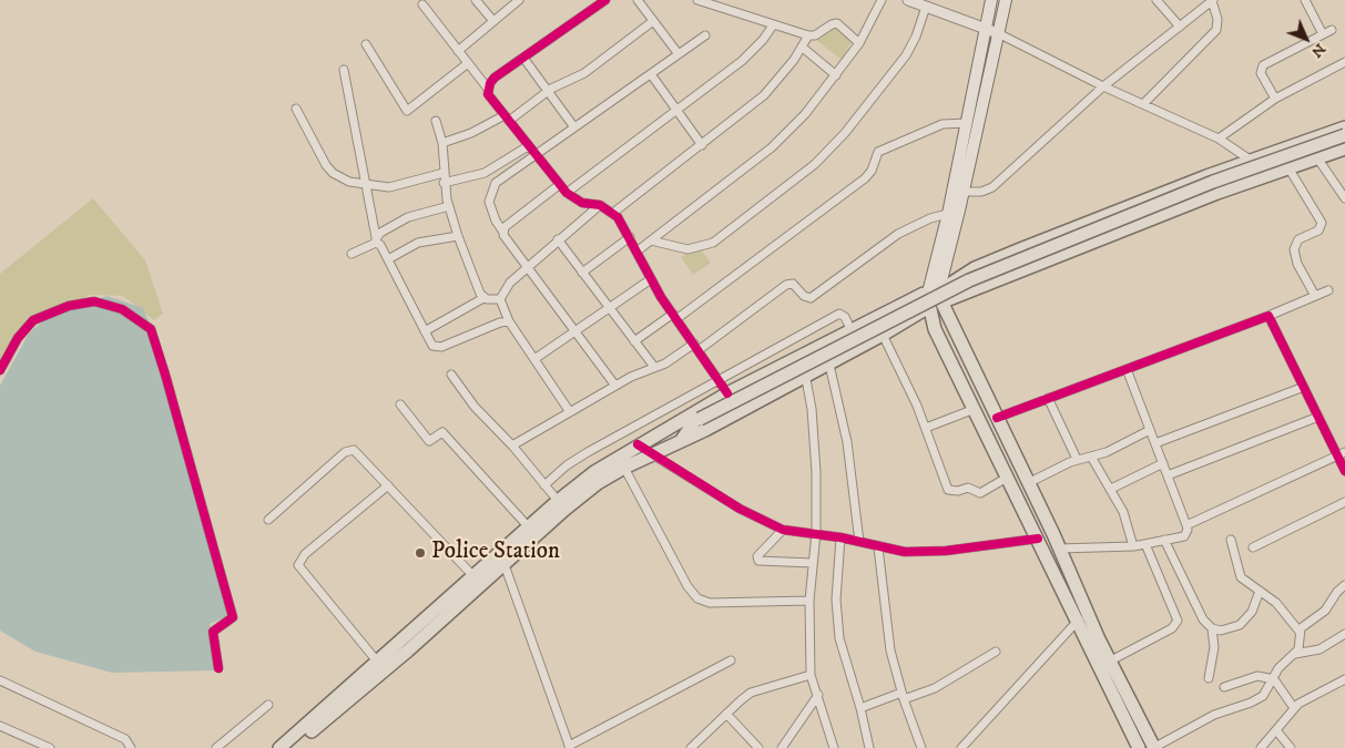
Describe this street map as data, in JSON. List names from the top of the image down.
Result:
{
  "places": ["Police Station"],
  "north": "bottom right"
}
